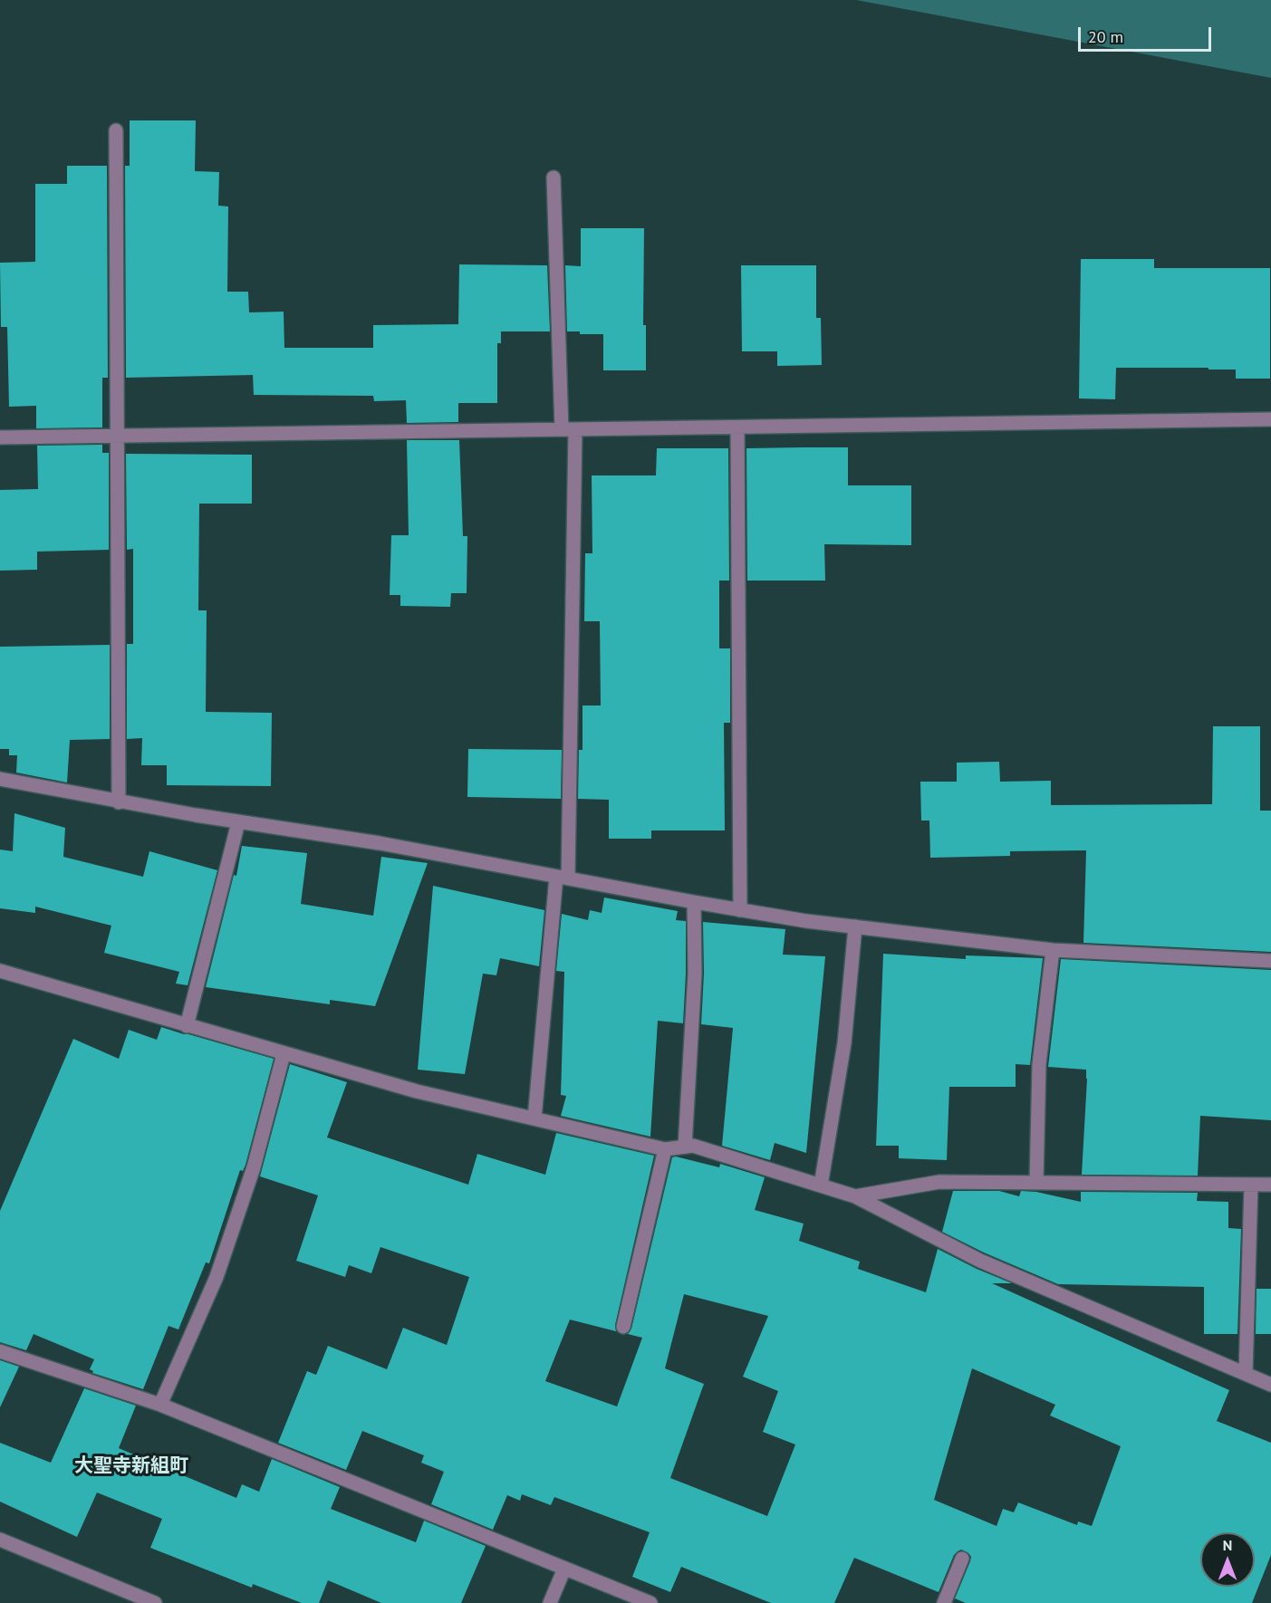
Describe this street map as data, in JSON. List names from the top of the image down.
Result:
{
  "districts": ["大聖寺新組町"],
  "scale_bar": "20 m",
  "north": "top"
}
